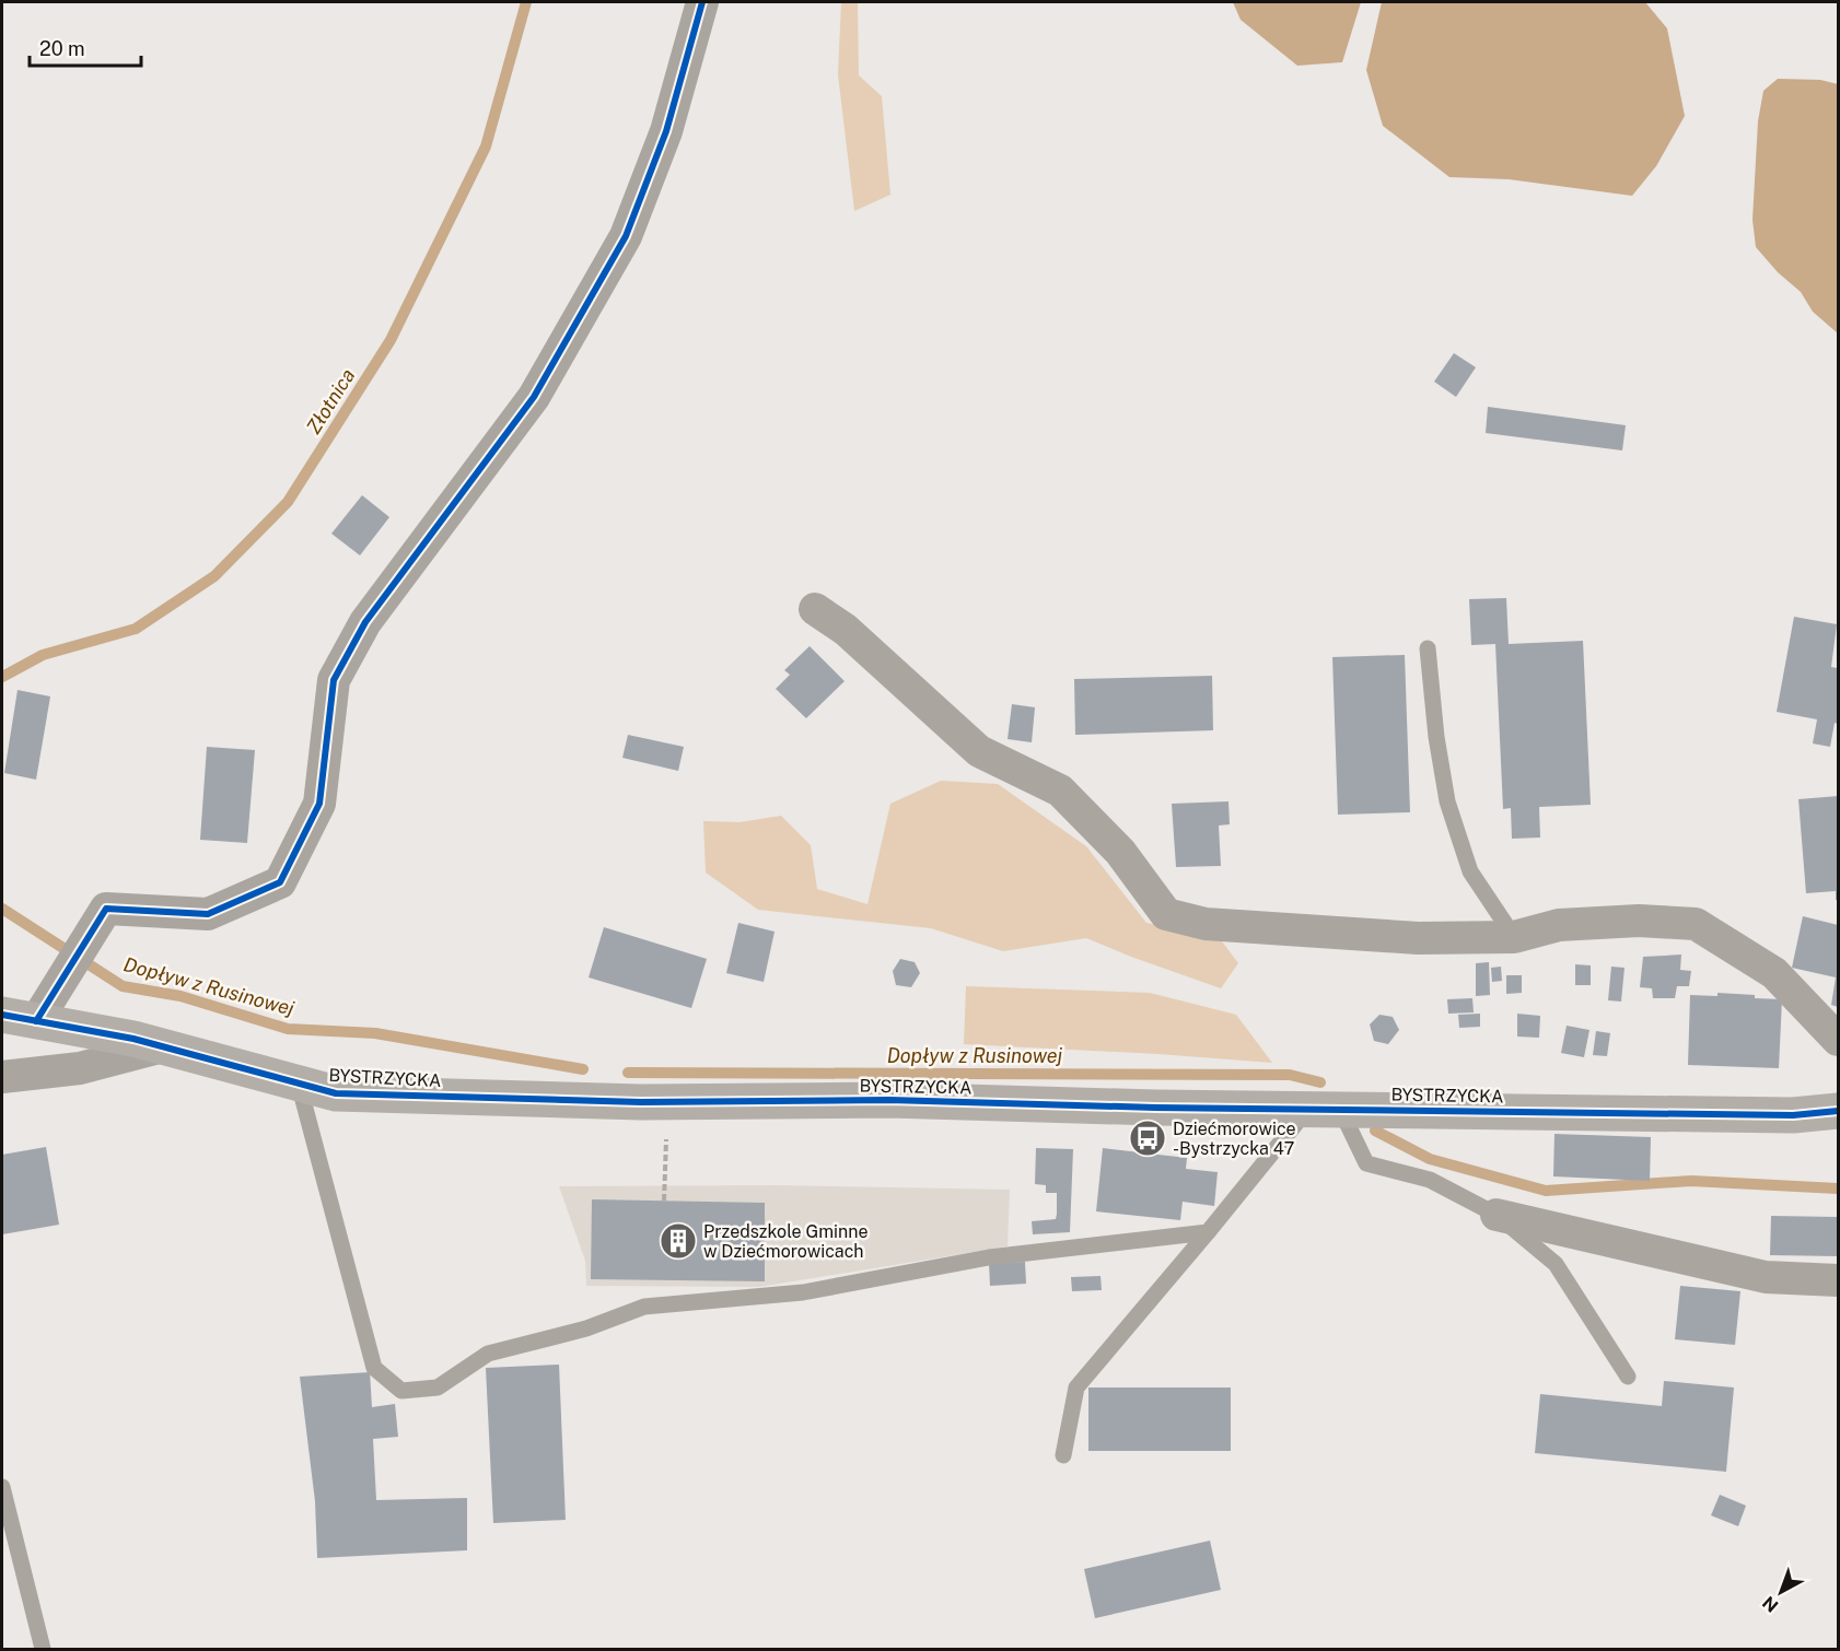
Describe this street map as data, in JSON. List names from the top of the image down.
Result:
{
  "streets": {
    "street": ["BYSTRZYCKA"]
  },
  "water": ["Złotnica", "Dopływ z Rusinowej"],
  "places": {
    "bus stop": ["Dziećmorowice -Bystrzycka 47"],
    "building": ["Przedszkole Gminne w Dziećmorowicach"]
  },
  "scale_bar": "20 m",
  "north": "bottom left"
}
